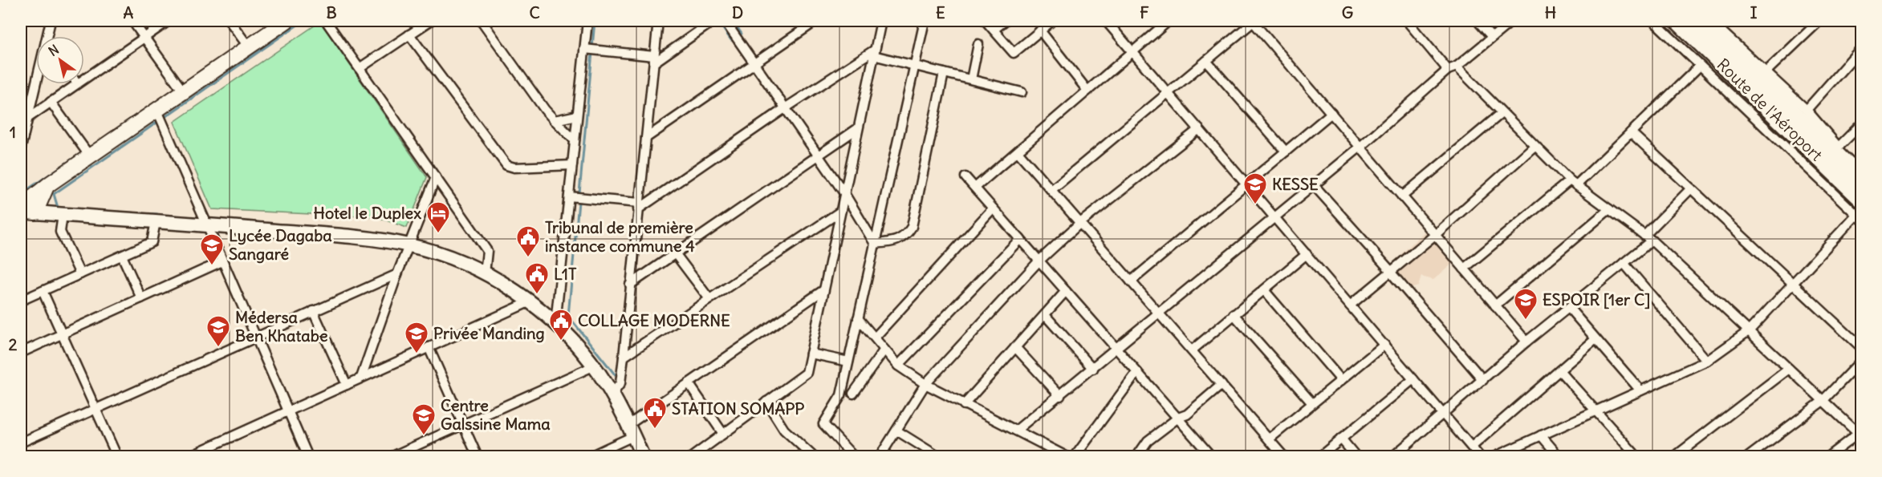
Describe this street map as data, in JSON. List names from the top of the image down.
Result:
{
  "streets": {
    "highway": ["Route de l'Aéroport"]
  },
  "places": {
    "school or university": [
      "KESSE",
      "Lycée Dagaba Sangaré",
      "ESPOIR [1er C]",
      "Médersa Ben Khatabe",
      "Privée Manding",
      "Centre Galssine Mama"
    ],
    "hotel": ["Hotel le Duplex"],
    "public building": [
      "Tribunal de première instance commune 4",
      "L1T",
      "COLLAGE MODERNE",
      "STATION SOMAPP"
    ]
  },
  "north": "top left",
  "grid": {
    "columns": [
      "A",
      "B",
      "C",
      "D",
      "E",
      "F",
      "G",
      "H",
      "I"
    ],
    "rows": ["1", "2"]
  }
}
